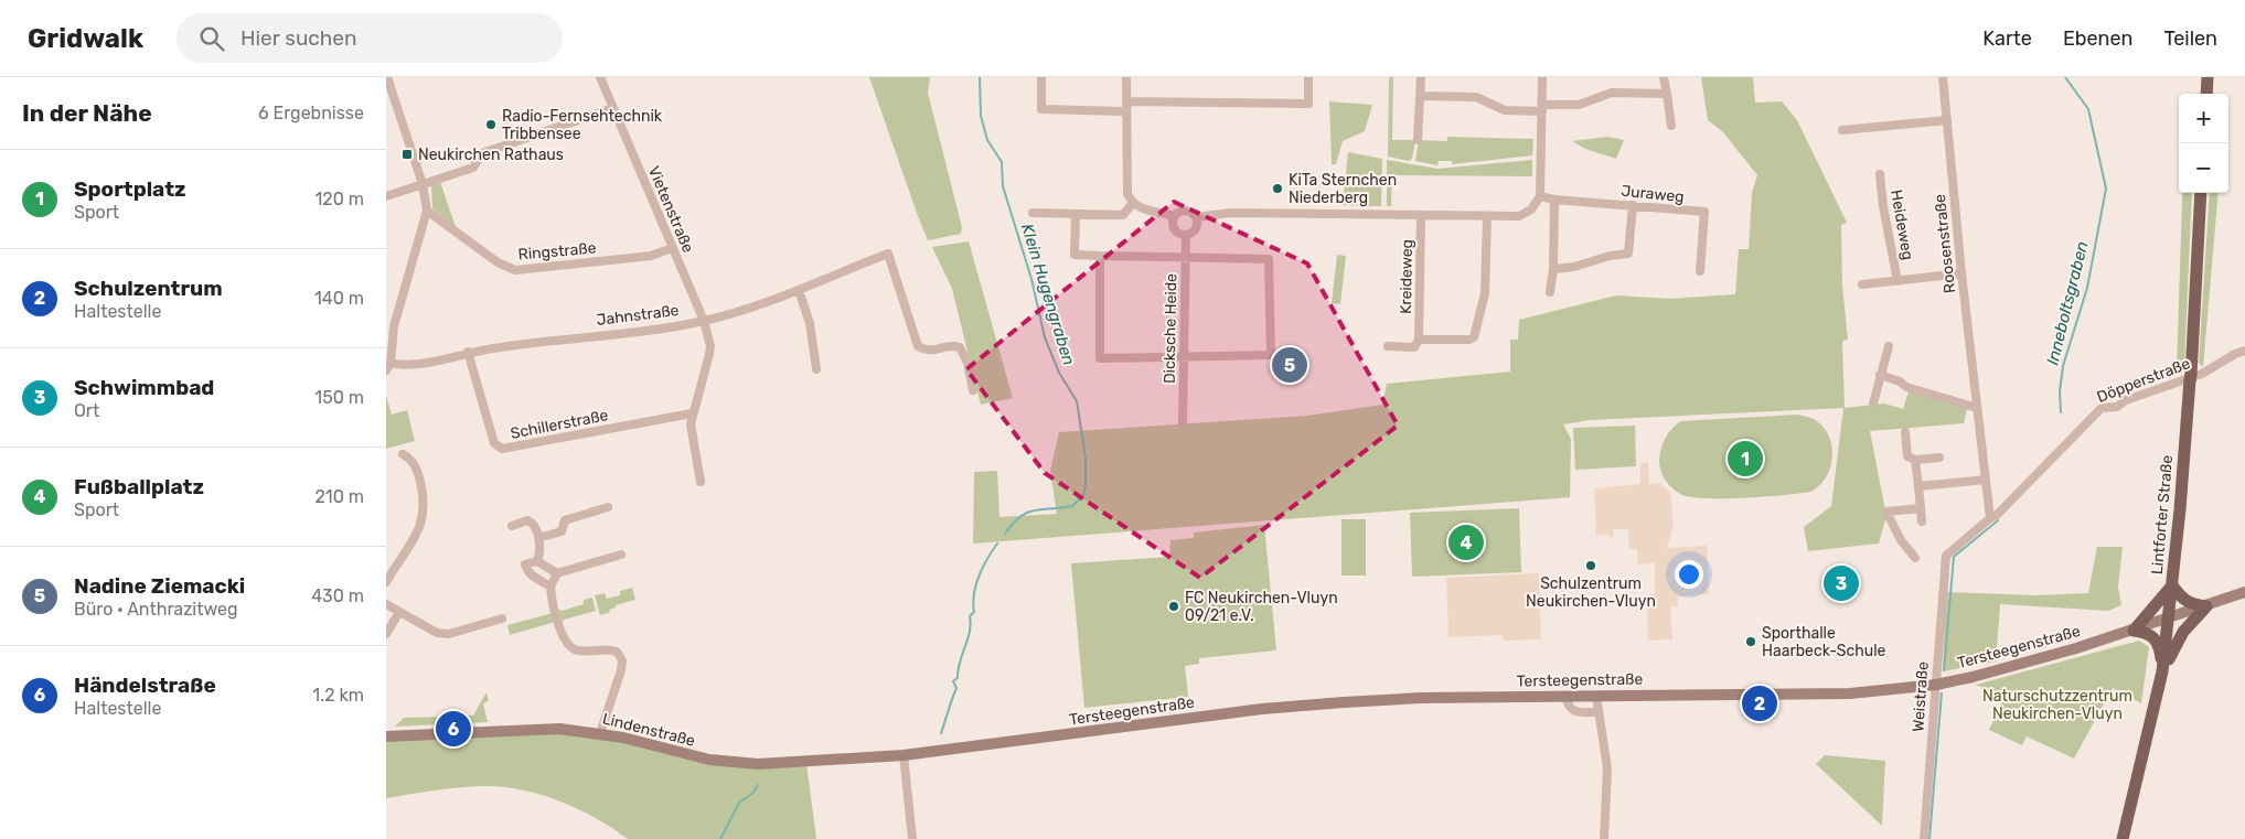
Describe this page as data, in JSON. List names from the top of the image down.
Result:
{
  "streets": {
    "main road": ["Lintforter Straße"],
    "street": [
      "Juraweg",
      "Vietenstraße",
      "Heideweg",
      "Roosenstraße",
      "Ringstraße",
      "Kreideweg",
      "Jahnstraße",
      "Dicksche Heide",
      "Döpperstraße",
      "Schillerstraße",
      "Tersteegenstraße",
      "Weistraße",
      "Lindenstraße"
    ]
  },
  "crossings": [
    ["Vietenstraße", "Ringstraße"],
    ["Vietenstraße", "Jahnstraße"],
    ["Roosenstraße", "Döpperstraße"],
    ["Roosenstraße", "Weistraße"],
    ["Jahnstraße", "Schillerstraße"],
    ["Döpperstraße", "Weistraße"],
    ["Lintforter Straße", "Tersteegenstraße"],
    ["Tersteegenstraße", "Weistraße"],
    ["Tersteegenstraße", "Lindenstraße"]
  ],
  "water": ["Klein Hugengraben", "Inneboltsgraben"],
  "parks": ["Naturschutzzentrum Neukirchen-Vluyn"],
  "places": {
    "other": [
      "Radio-Fernsehtechnik Tribbensee",
      "KiTa Sternchen Niederberg",
      "Schulzentrum Neukirchen-Vluyn",
      "FC Neukirchen-Vluyn 09/21 e.V.",
      "Sporthalle Haarbeck-Schule"
    ],
    "transit": ["Neukirchen Rathaus"]
  },
  "page": {
    "header": "Gridwalk",
    "search": "Hier suchen",
    "nav": ["Karte", "Ebenen", "Teilen"],
    "heading": ["In der Nähe", "6 Ergebnisse"],
    "map_buttons": ["+", "−"],
    "list": [
      {
        "mark": "1",
        "name": "Sportplatz",
        "note": "Sport",
        "value": "120 m"
      },
      {
        "mark": "2",
        "name": "Schulzentrum",
        "note": "Haltestelle",
        "value": "140 m"
      },
      {
        "mark": "3",
        "name": "Schwimmbad",
        "note": "Ort",
        "value": "150 m"
      },
      {
        "mark": "4",
        "name": "Fußballplatz",
        "note": "Sport",
        "value": "210 m"
      },
      {
        "mark": "5",
        "name": "Nadine Ziemacki",
        "note": "Büro · Anthrazitweg",
        "value": "430 m"
      },
      {
        "mark": "6",
        "name": "Händelstraße",
        "note": "Haltestelle",
        "value": "1.2 km"
      }
    ],
    "pins": [
      "5",
      "1",
      "4",
      "3",
      "2",
      "6"
    ]
  }
}
